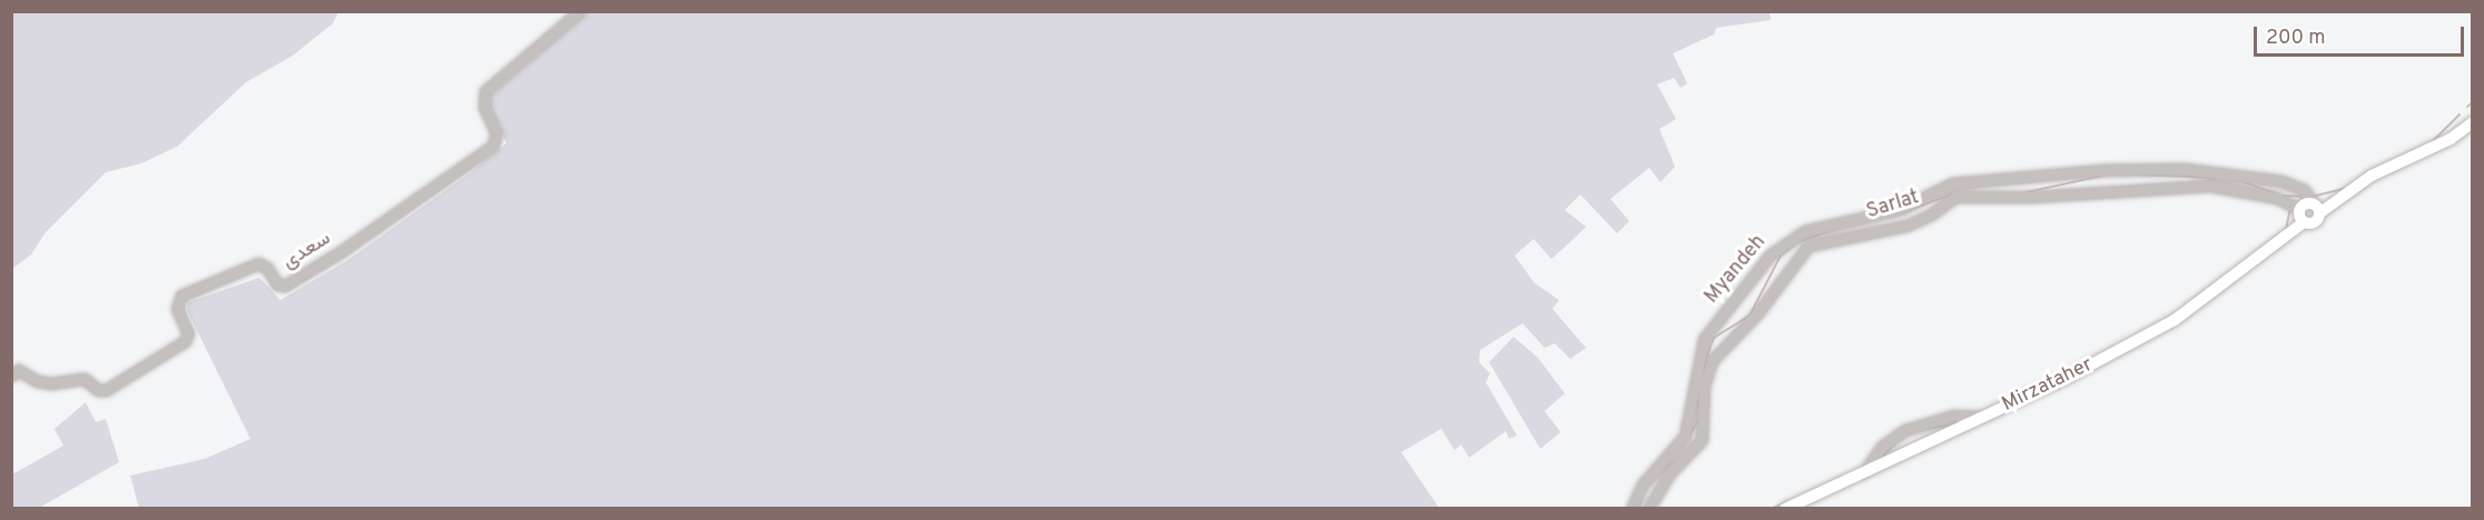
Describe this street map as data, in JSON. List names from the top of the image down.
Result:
{
  "streets": {
    "main road": ["Mirzataher"],
    "street": ["Sarlat", "سعدی", "Myandeh"]
  },
  "crossings": [
    ["Sarlat", "Myandeh"],
    ["Sarlat", "Mirzataher"]
  ],
  "scale_bar": "200 m"
}
